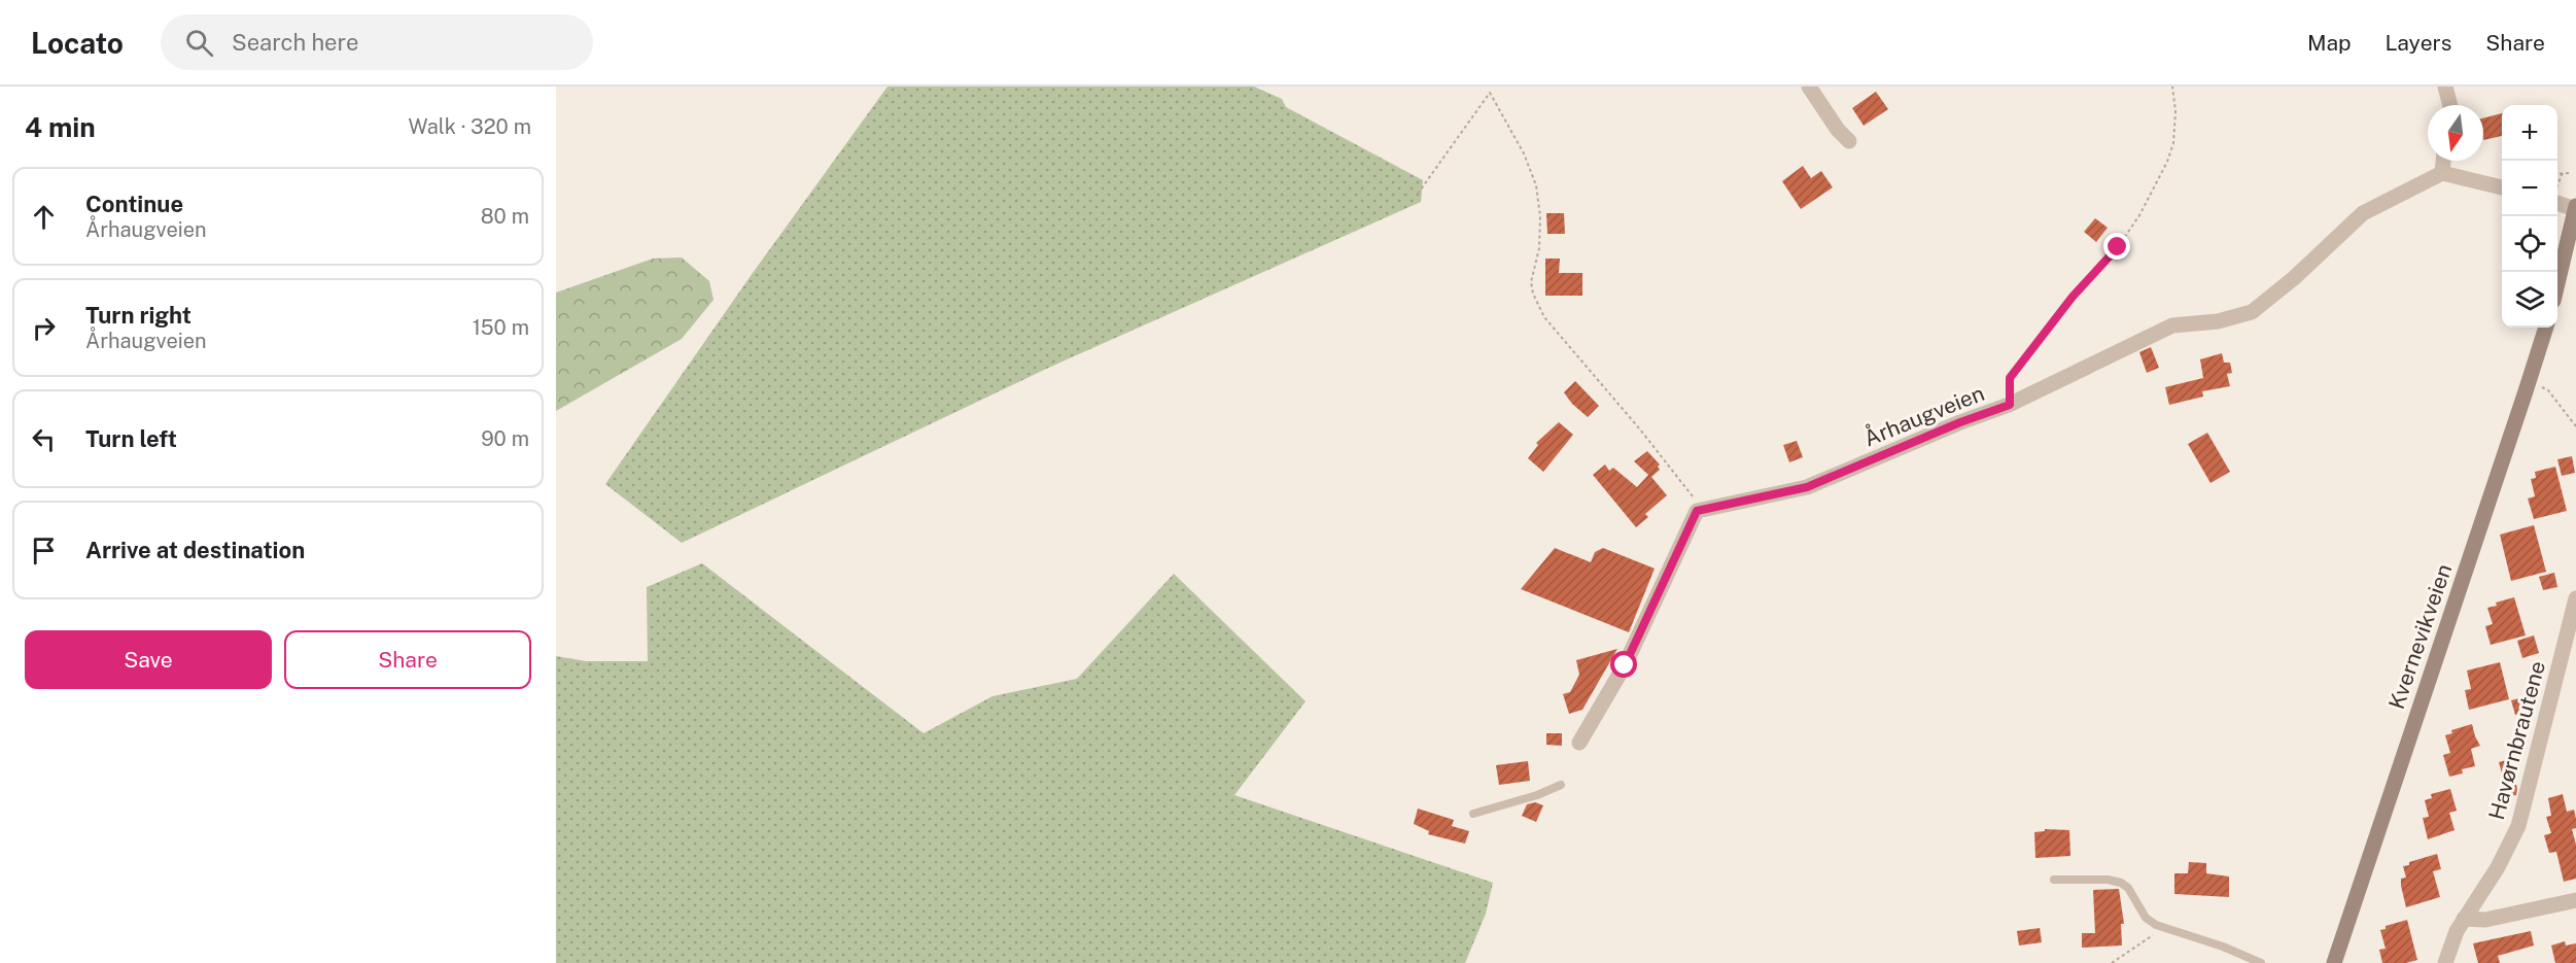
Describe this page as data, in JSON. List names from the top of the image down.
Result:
{
  "streets": {
    "main road": ["Kvernevikveien"],
    "street": ["Århaugveien", "Havørnbrautene"]
  },
  "north": "bottom",
  "page": {
    "header": "Locato",
    "search": "Search here",
    "nav": ["Map", "Layers", "Share"],
    "heading": ["4 min", "Walk · 320 m"],
    "map_buttons": ["+", "−"],
    "list": [
      ["Continue", "Århaugveien", "80 m"],
      ["Turn right", "Århaugveien", "150 m"],
      ["Turn left", "90 m"],
      "Arrive at destination"
    ],
    "buttons": ["Save", "Share"]
  }
}
